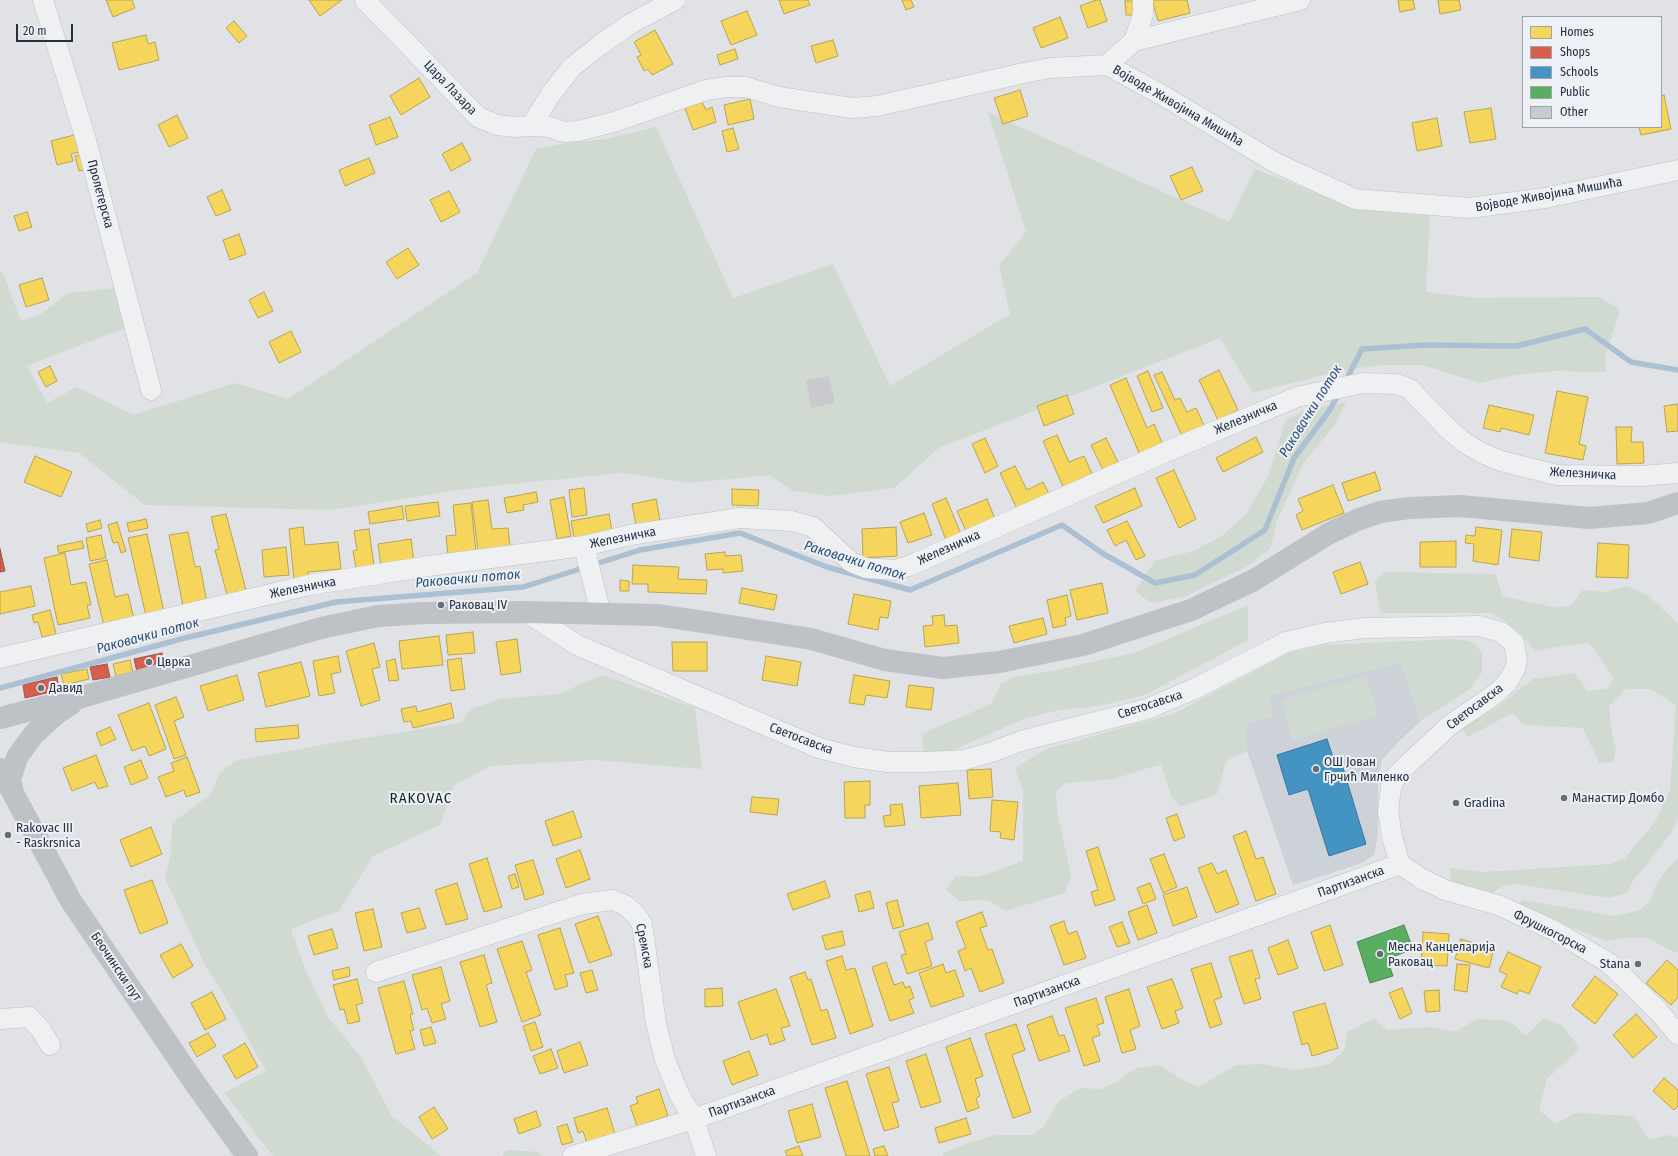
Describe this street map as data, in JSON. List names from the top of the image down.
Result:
{
  "streets": {
    "street": [
      "Цара Лазара",
      "Војводе Живојина Мишића",
      "Пролетерска",
      "Железничка",
      "Светосавска",
      "Партизанска",
      "Фрушкогорска",
      "Сремска",
      "Беочински пут"
    ]
  },
  "crossings": [
    ["Цара Лазара", "Војводе Живојина Мишића"],
    ["Светосавска", "Партизанска"],
    ["Светосавска", "Фрушкогорска"],
    ["Партизанска", "Фрушкогорска"],
    ["Партизанска", "Сремска"]
  ],
  "districts": ["RAKOVAC"],
  "water": ["Раковачки поток"],
  "places": [
    "Раковац IV",
    "Цврка",
    "Давид",
    "ОШ Јован Грчић Миленко",
    "Манастир Домбо",
    "Gradina",
    "Rakovac III - Raskrsnica",
    "Месна Канцеларија Раковац",
    "Stana"
  ],
  "legend": [
    "Homes",
    "Shops",
    "Schools",
    "Public",
    "Other"
  ],
  "scale_bar": "20 m"
}
